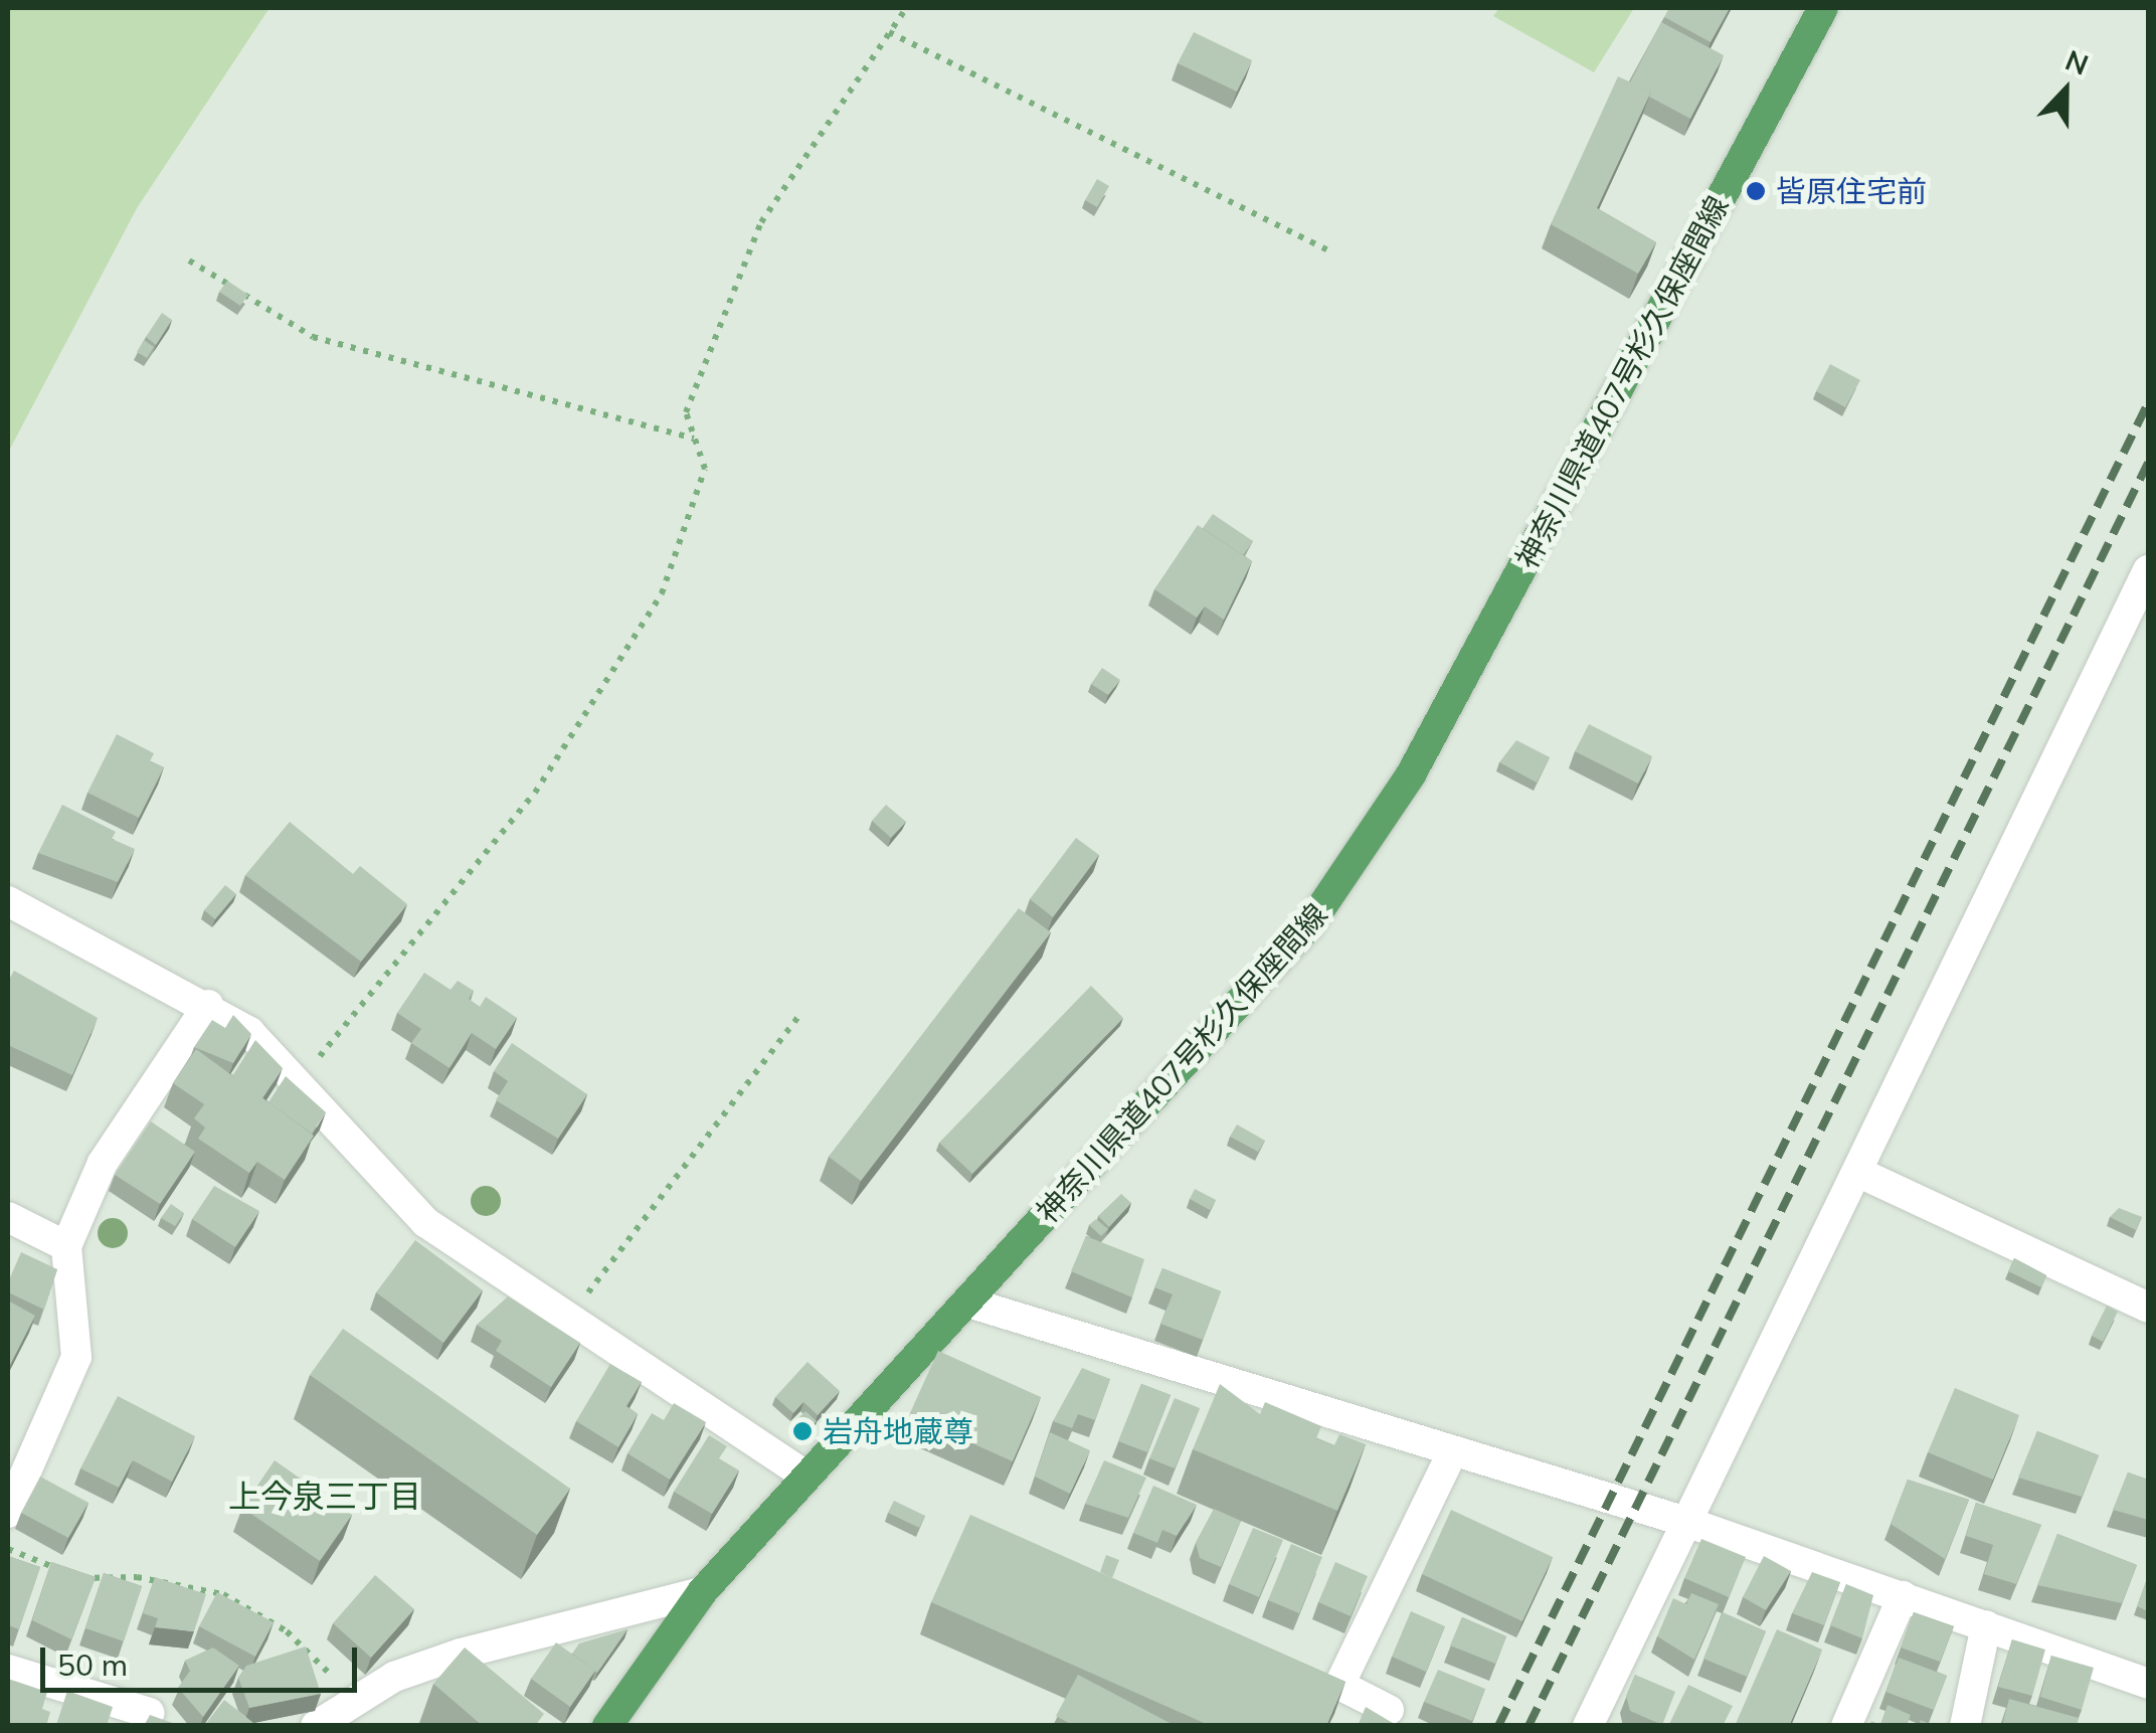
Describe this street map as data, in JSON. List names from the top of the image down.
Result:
{
  "streets": {
    "main road": ["神奈川県道407号杉久保座間線"]
  },
  "districts": ["上今泉三丁目"],
  "places": ["皆原住宅前", "岩舟地蔵尊"],
  "scale_bar": "50 m",
  "north": "top"
}
